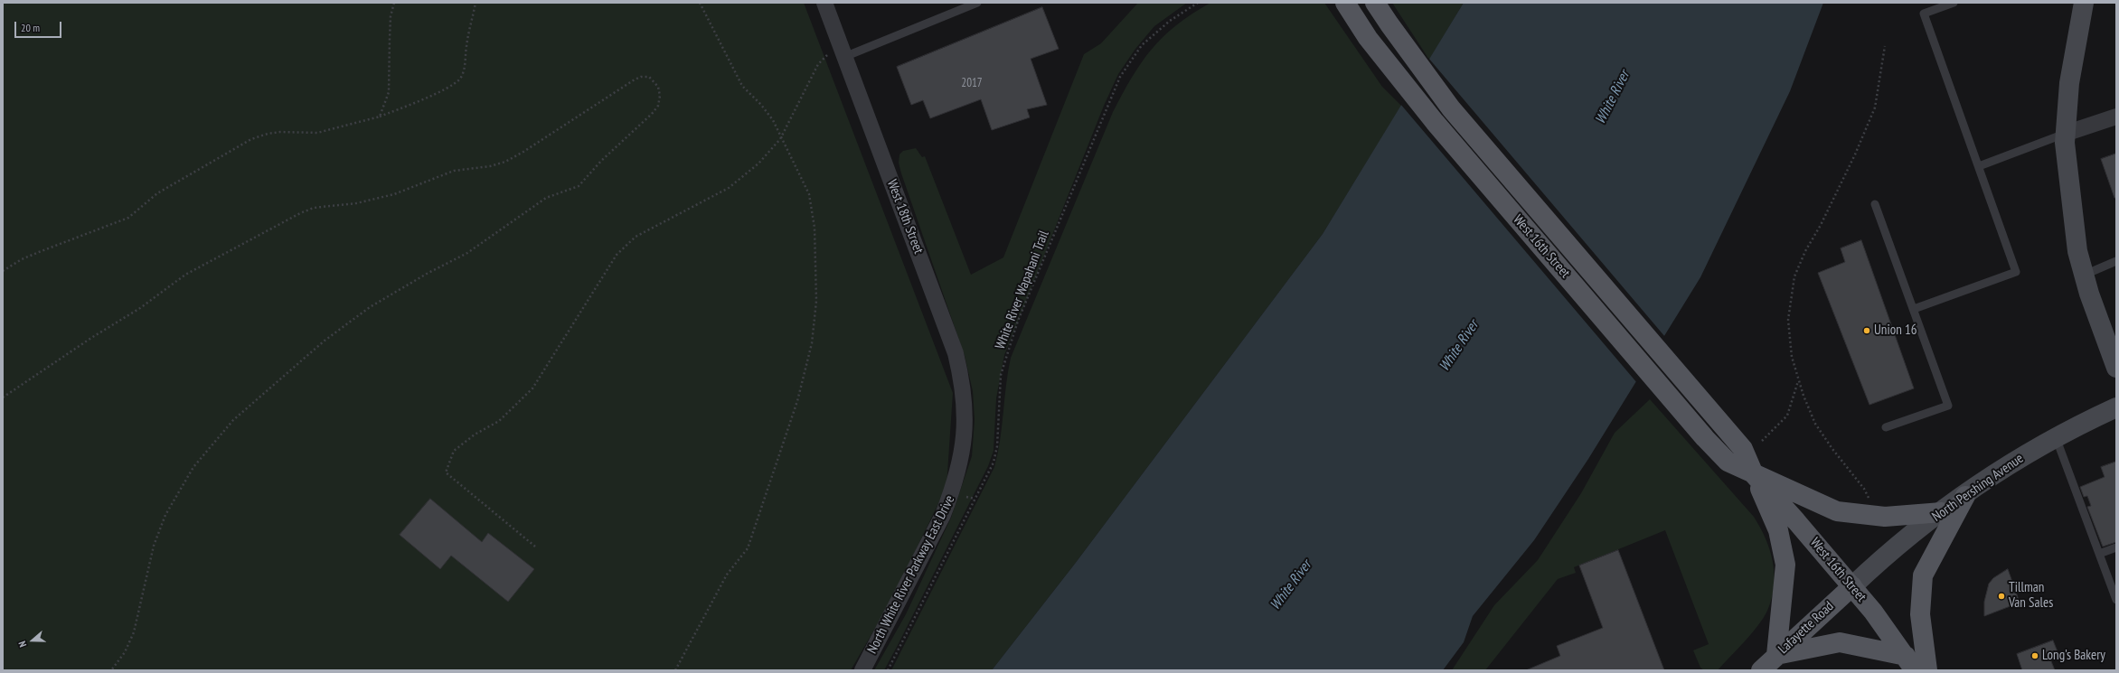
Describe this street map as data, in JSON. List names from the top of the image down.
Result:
{
  "streets": {
    "main road": ["West 16th Street", "North Pershing Avenue", "Lafayette Road"],
    "street": ["West 18th Street", "North White River Parkway East Drive"],
    "path": ["White River Wapahani Trail"]
  },
  "crossings": [
    ["West 18th Street", "North White River Parkway East Drive"],
    ["West 16th Street", "North Pershing Avenue"],
    ["West 16th Street", "Lafayette Road"],
    ["North Pershing Avenue", "Lafayette Road"]
  ],
  "water": ["White River"],
  "places": ["Union 16", "Tillman Van Sales", "Long's Bakery"],
  "house_numbers": ["2017"],
  "scale_bar": "20 m",
  "north": "left"
}
